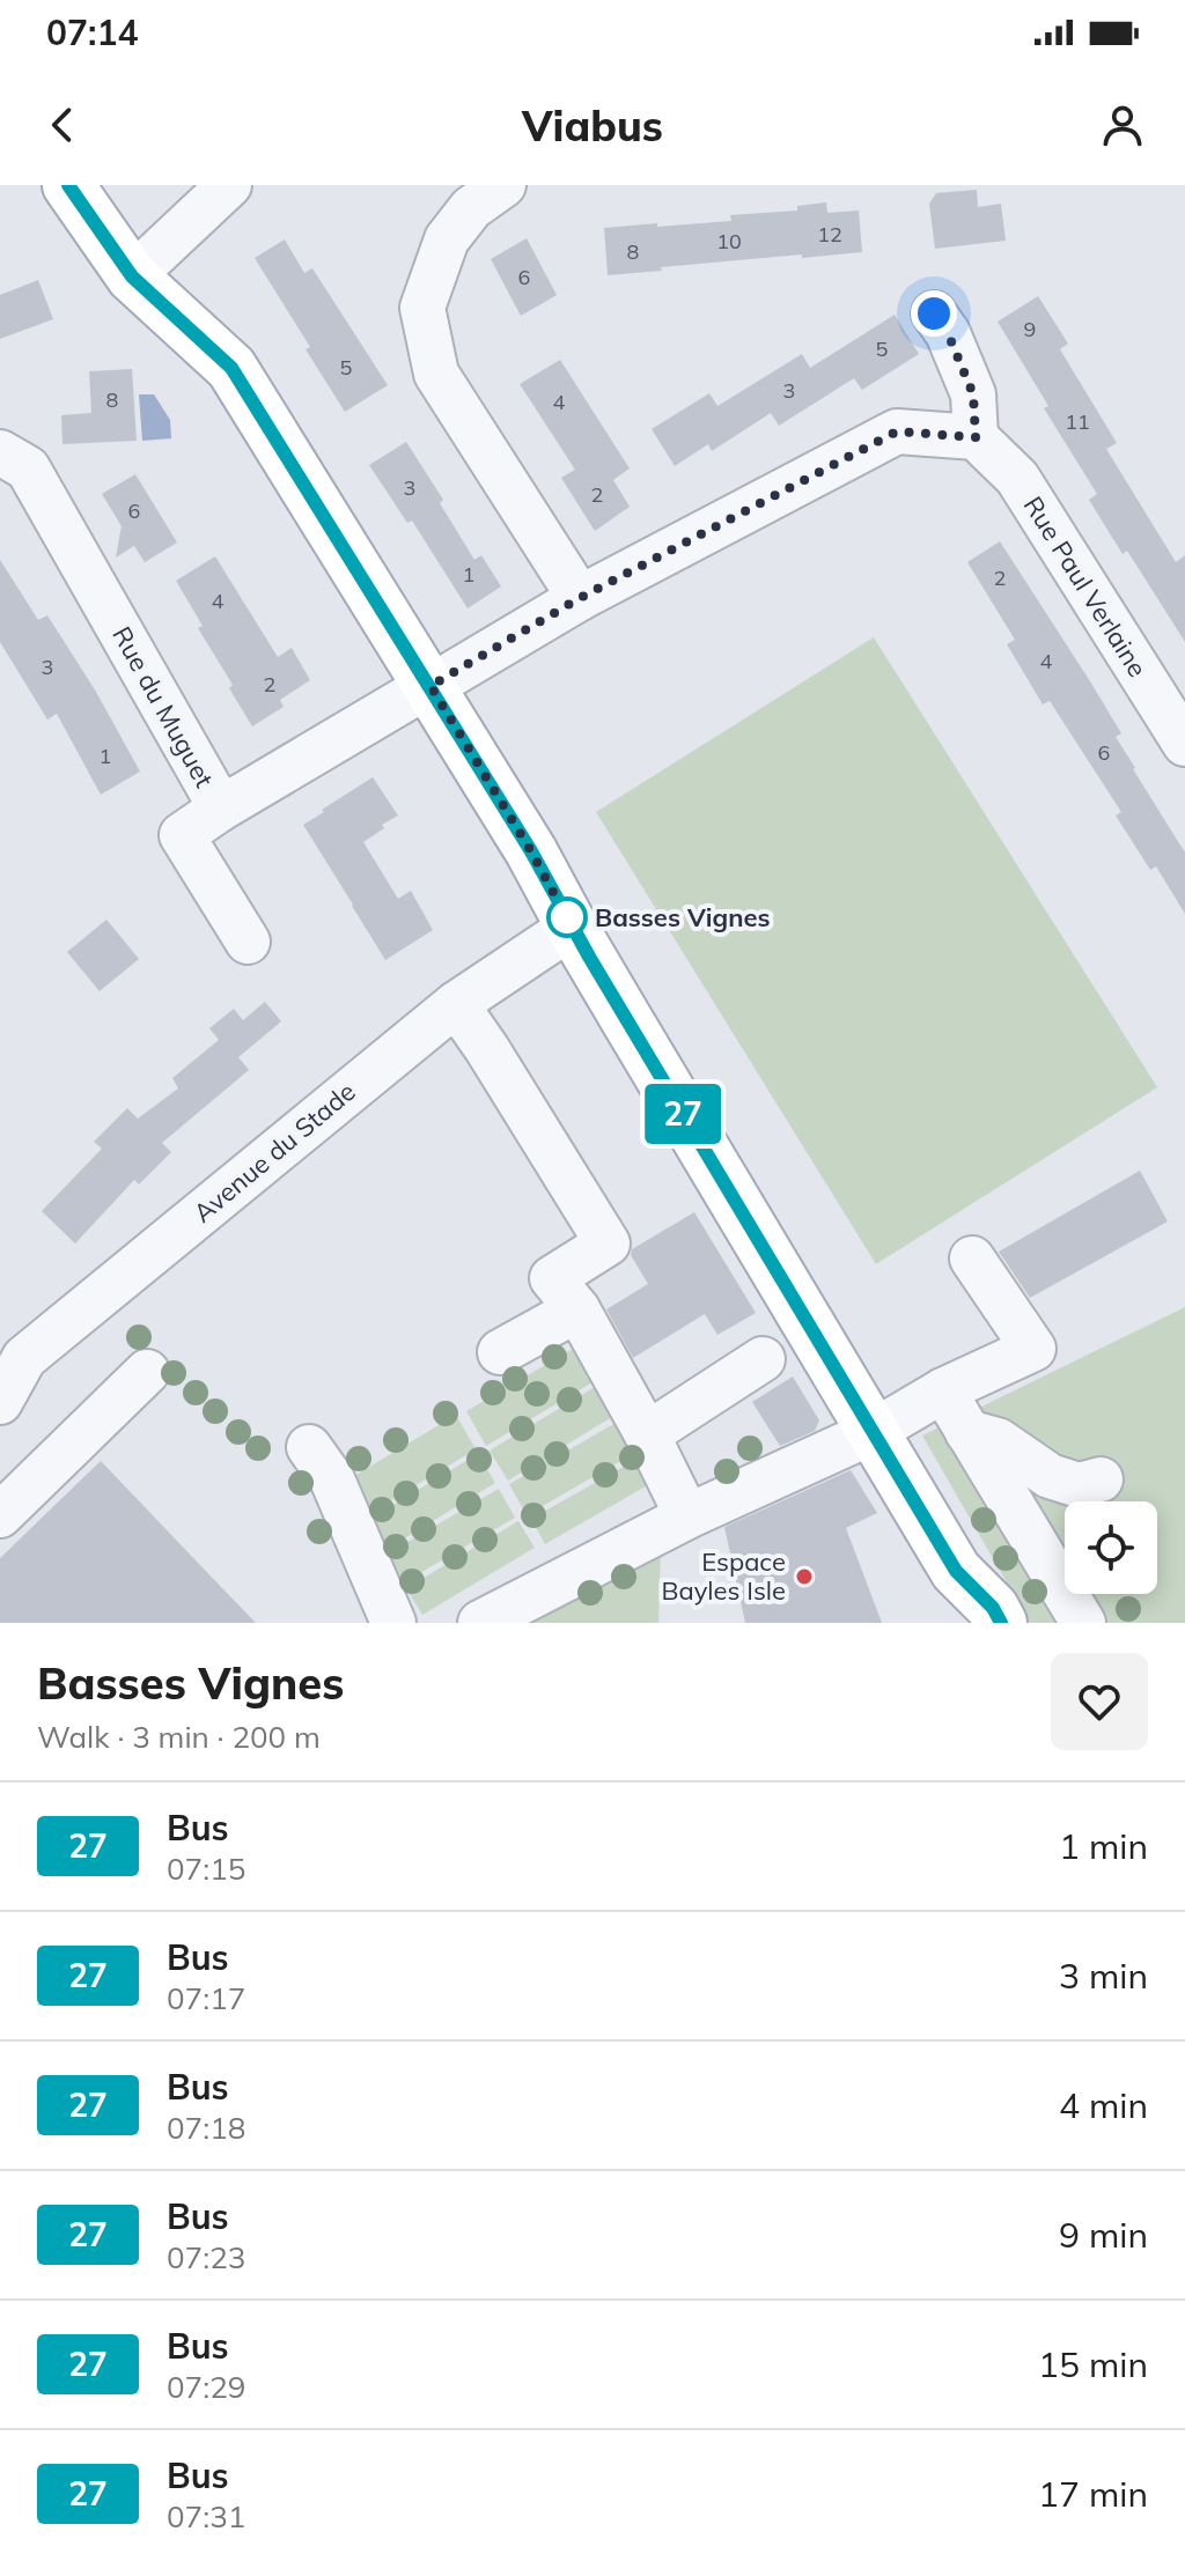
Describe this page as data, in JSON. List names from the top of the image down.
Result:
{
  "streets": {
    "street": ["Rue Paul Verlaine", "Rue du Muguet", "Avenue du Stade"]
  },
  "places": ["Basses Vignes", "Espace Bayles Isle"],
  "lines": ["bus line 27"],
  "house_numbers": [
    "12",
    "10",
    "8",
    "6",
    "9",
    "5",
    "5",
    "3",
    "8",
    "4",
    "11",
    "3",
    "2",
    "6",
    "1",
    "2",
    "4",
    "4",
    "3",
    "2",
    "6",
    "1"
  ],
  "page": {
    "status": "07:14",
    "header": "Viabus",
    "on_map": "27",
    "heading": ["Basses Vignes", "Walk · 3 min · 200 m"],
    "list": [
      {
        "mark": "27",
        "name": "Bus",
        "note": "07:15",
        "value": "1 min"
      },
      {
        "mark": "27",
        "name": "Bus",
        "note": "07:17",
        "value": "3 min"
      },
      {
        "mark": "27",
        "name": "Bus",
        "note": "07:18",
        "value": "4 min"
      },
      {
        "mark": "27",
        "name": "Bus",
        "note": "07:23",
        "value": "9 min"
      },
      {
        "mark": "27",
        "name": "Bus",
        "note": "07:29",
        "value": "15 min"
      },
      {
        "mark": "27",
        "name": "Bus",
        "note": "07:31",
        "value": "17 min"
      }
    ]
  }
}
